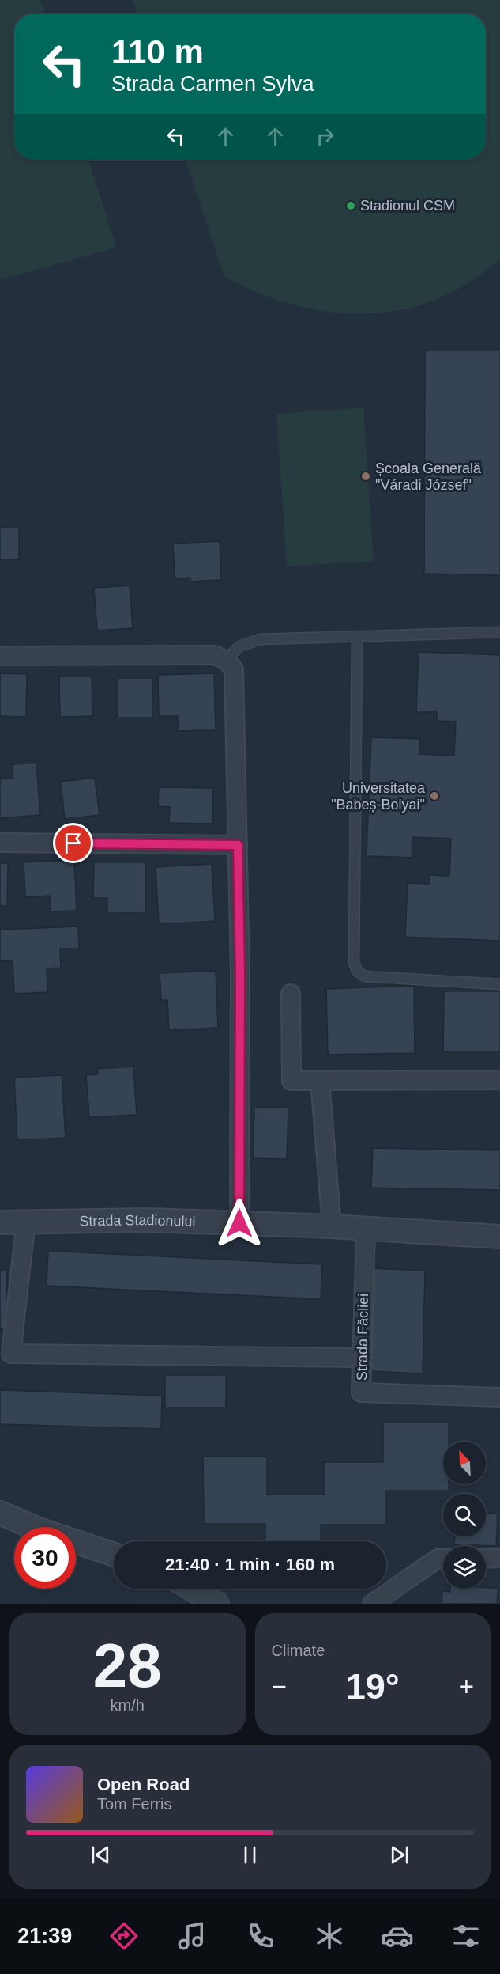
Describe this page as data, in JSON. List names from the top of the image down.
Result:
{
  "streets": {
    "street": ["Strada Stadionului", "Strada Făcliei"]
  },
  "crossings": [
    ["Strada Stadionului", "Strada Făcliei"]
  ],
  "places": ["Stadionul CSM", "Școala Generală \"Váradi József\"", "Universitatea \"Babeș-Bolyai\""],
  "north": "top left",
  "page": {
    "turn": ["110 m", "Strada Carmen Sylva"],
    "limit": "30",
    "trip": "21:40 · 1 min · 160 m",
    "tile": [
      ["28", "km/h"],
      "Climate"
    ],
    "heat": ["−", "19°", "+"],
    "song": ["Open Road", "Tom Ferris"],
    "tabs": "21:39"
  }
}
